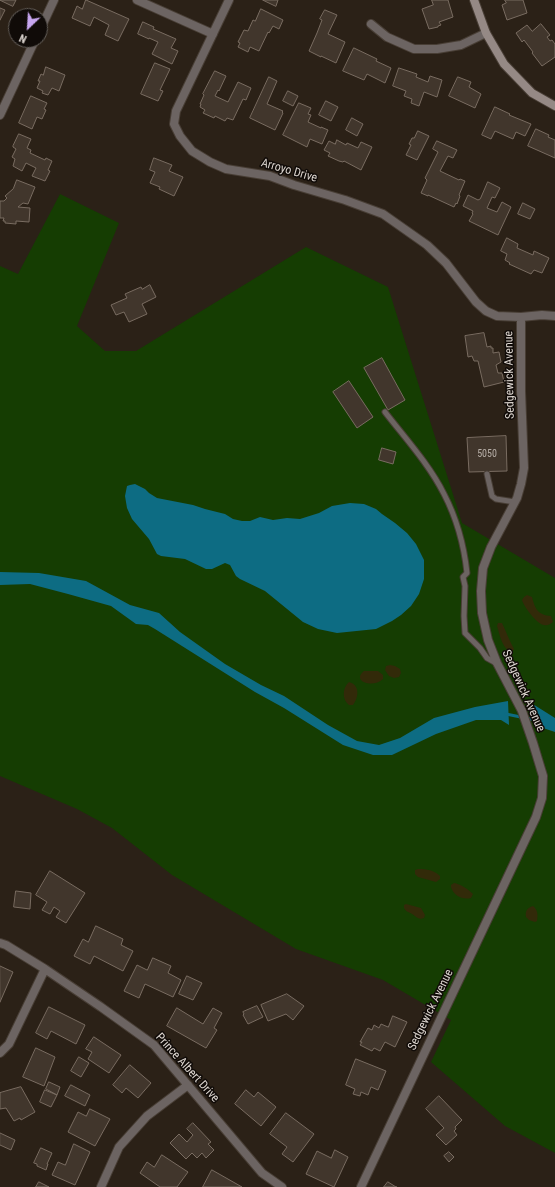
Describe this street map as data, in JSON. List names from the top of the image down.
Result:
{
  "streets": {
    "street": ["Arroyo Drive", "Sedgewick Avenue", "Prince Albert Drive"]
  },
  "crossings": [
    ["Arroyo Drive", "Sedgewick Avenue"]
  ],
  "house_numbers": ["5050"],
  "north": "bottom left"
}
